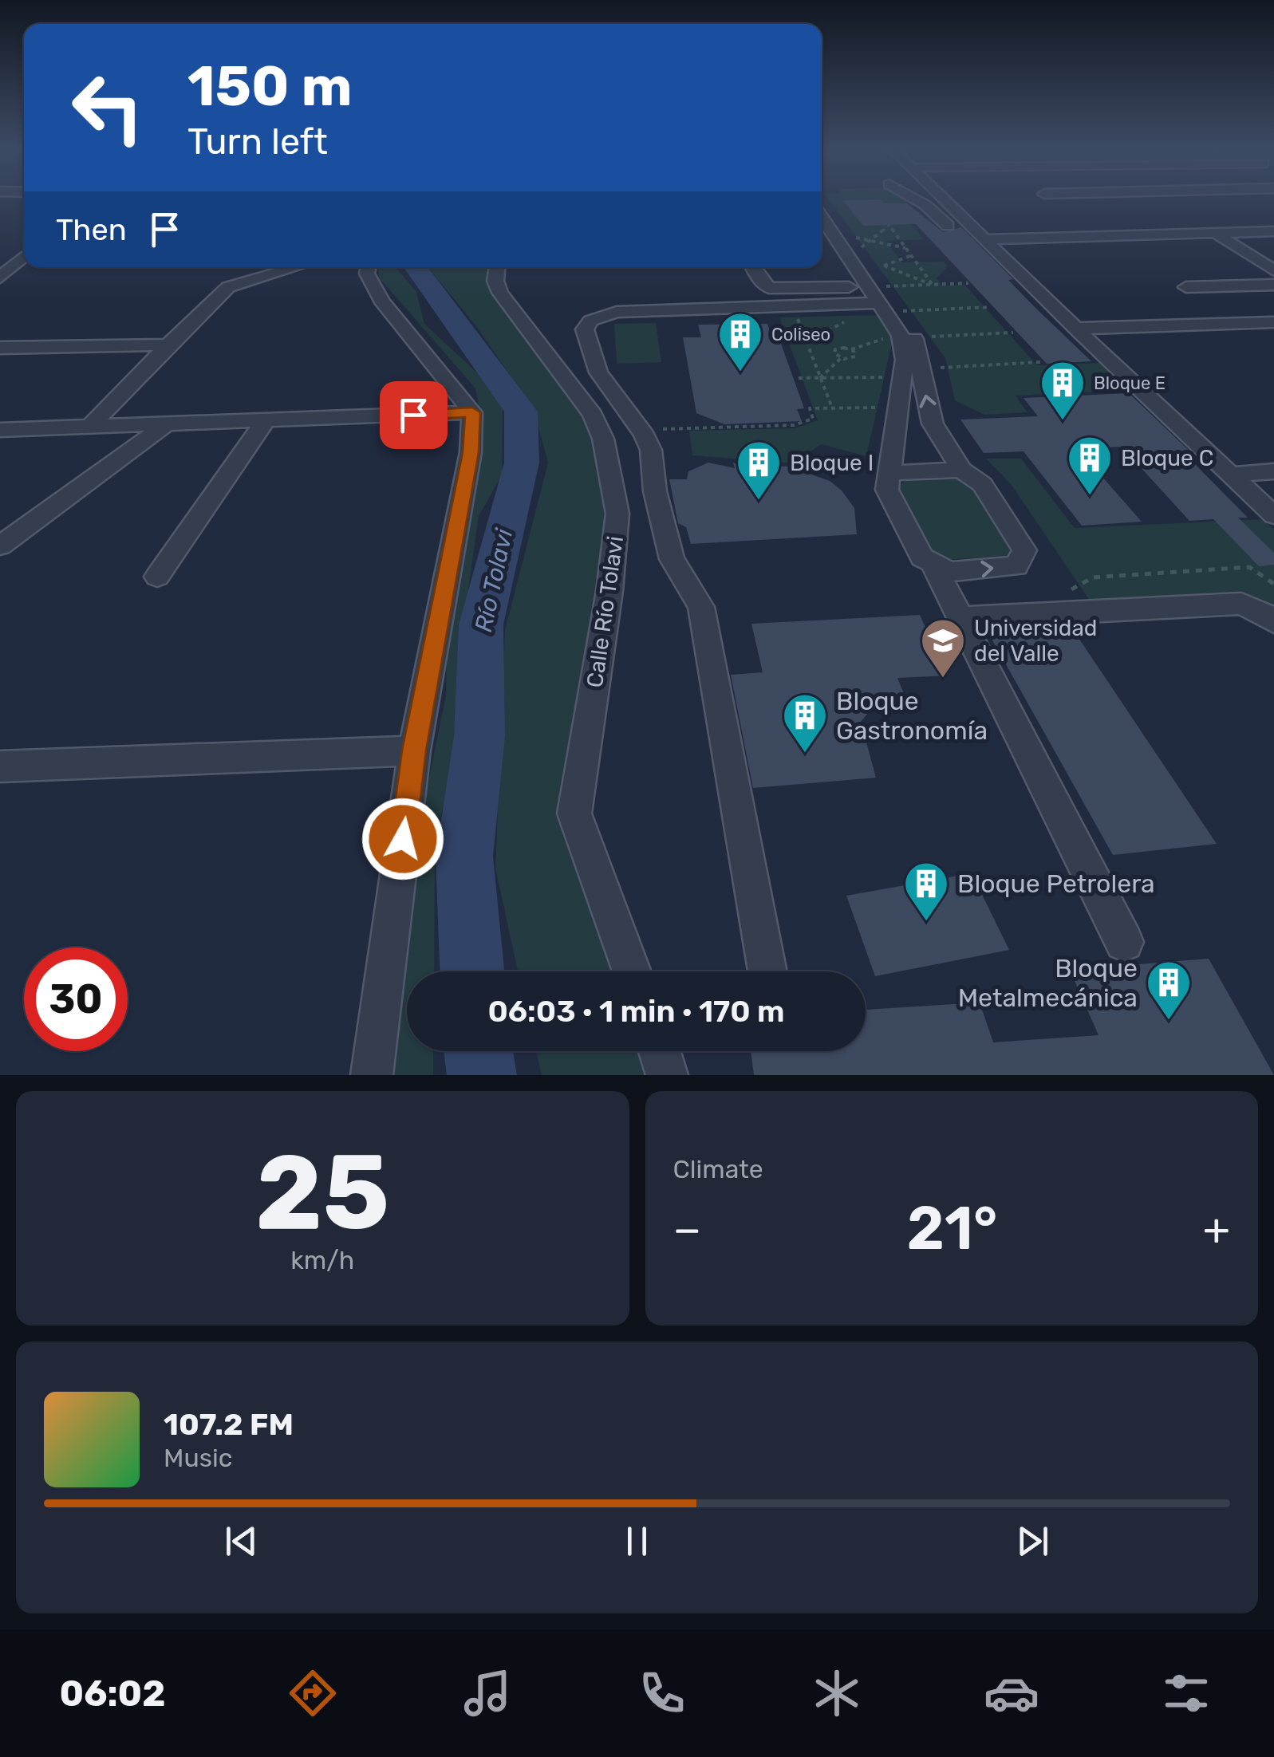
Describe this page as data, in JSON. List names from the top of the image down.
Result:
{
  "streets": {
    "street": ["Calle Río Tolavi"]
  },
  "water": ["Río Tolavi"],
  "places": {
    "building": [
      "Coliseo",
      "Bloque E",
      "Bloque C",
      "Bloque I",
      "Bloque Gastronomía",
      "Bloque Petrolera",
      "Bloque Metalmecánica"
    ],
    "school or university": ["Universidad del Valle"]
  },
  "page": {
    "turn": ["150 m", "Turn left"],
    "then": "Then",
    "limit": "30",
    "trip": "06:03 · 1 min · 170 m",
    "tile": [
      ["25", "km/h"],
      "Climate"
    ],
    "heat": ["−", "21°", "+"],
    "song": ["107.2 FM", "Music"],
    "tabs": "06:02"
  }
}
